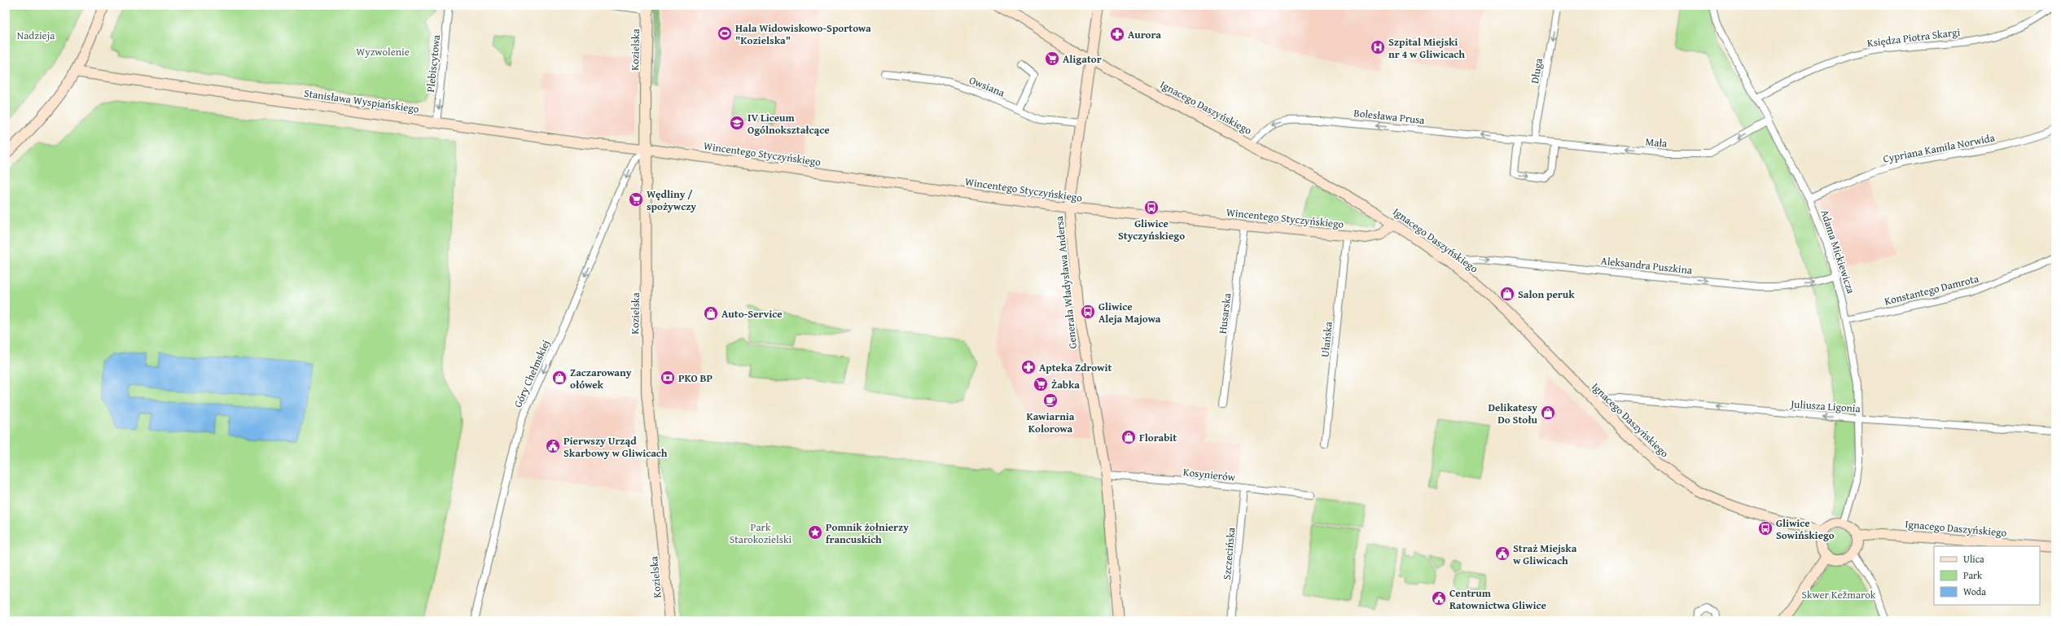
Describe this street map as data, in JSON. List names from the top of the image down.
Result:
{
  "streets": {
    "street": [
      "Księdza Piotra Skargi",
      "Kozielska",
      "Plebiscytowa",
      "Długa",
      "Owsiana",
      "Stanisława Wyspiańskiego",
      "Ignacego Daszyńskiego",
      "Bolesława Prusa",
      "Mała",
      "Cypriana Kamila Norwida",
      "Wincentego Styczyńskiego",
      "Adama Mickiewicza",
      "Aleksandra Puszkina",
      "Generała Władysława Andersa",
      "Konstantego Damrota",
      "Husarska",
      "Ułańska",
      "Góry Chełmskiej",
      "Juliusza Ligonia",
      "Kosynierów",
      "Szczecińska"
    ]
  },
  "crossings": [
    ["Księdza Piotra Skargi", "Adama Mickiewicza"],
    ["Kozielska", "Stanisława Wyspiańskiego"],
    ["Kozielska", "Wincentego Styczyńskiego"],
    ["Kozielska", "Góry Chełmskiej"],
    ["Plebiscytowa", "Stanisława Wyspiańskiego"],
    ["Długa", "Bolesława Prusa"],
    ["Długa", "Mała"],
    ["Owsiana", "Generała Władysława Andersa"],
    ["Stanisława Wyspiańskiego", "Wincentego Styczyńskiego"],
    ["Stanisława Wyspiańskiego", "Góry Chełmskiej"],
    ["Ignacego Daszyńskiego", "Bolesława Prusa"],
    ["Ignacego Daszyńskiego", "Wincentego Styczyńskiego"],
    ["Ignacego Daszyńskiego", "Adama Mickiewicza"],
    ["Ignacego Daszyńskiego", "Aleksandra Puszkina"],
    ["Ignacego Daszyńskiego", "Generała Władysława Andersa"],
    ["Ignacego Daszyńskiego", "Juliusza Ligonia"],
    ["Bolesława Prusa", "Mała"],
    ["Mała", "Adama Mickiewicza"],
    ["Cypriana Kamila Norwida", "Adama Mickiewicza"],
    ["Wincentego Styczyńskiego", "Generała Władysława Andersa"],
    ["Wincentego Styczyńskiego", "Husarska"],
    ["Wincentego Styczyńskiego", "Ułańska"],
    ["Wincentego Styczyńskiego", "Góry Chełmskiej"],
    ["Adama Mickiewicza", "Aleksandra Puszkina"],
    ["Adama Mickiewicza", "Konstantego Damrota"],
    ["Adama Mickiewicza", "Juliusza Ligonia"],
    ["Generała Władysława Andersa", "Kosynierów"],
    ["Kosynierów", "Szczecińska"]
  ],
  "one_way": [
    "Plebiscytowa",
    "Długa",
    "Bolesława Prusa",
    "Mała",
    "Aleksandra Puszkina",
    "Góry Chełmskiej",
    "Juliusza Ligonia"
  ],
  "parks": [
    "Nadzieja",
    "Wyzwolenie",
    "Park Starokozielski",
    "Skwer Kežmarok"
  ],
  "places": {
    "sports": ["Hala Widowiskowo-Sportowa \"Kozielska\""],
    "pharmacy": ["Aurora", "Apteka Zdrowit"],
    "hospital": ["Szpital Miejski nr 4 w Gliwicach"],
    "supermarket": ["Aligator", "Wędliny / spożywczy", "Żabka"],
    "school or university": ["IV Liceum Ogólnokształcące"],
    "bus stop": ["Gliwice Styczyńskiego", "Gliwice Aleja Majowa", "Gliwice Sowińskiego"],
    "shop": [
      "Salon peruk",
      "Auto-Service",
      "Zaczarowany ołówek",
      "Delikatesy Do Stołu",
      "Florabit"
    ],
    "bank": ["PKO BP"],
    "cafe": ["Kawiarnia Kolorowa"],
    "public building": ["Pierwszy Urząd Skarbowy w Gliwicach", "Straż Miejska w Gliwicach", "Centrum Ratownictwa Gliwice"],
    "place": ["Pomnik żołnierzy francuskich"]
  },
  "legend": ["Ulica", "Park", "Woda"]
}
